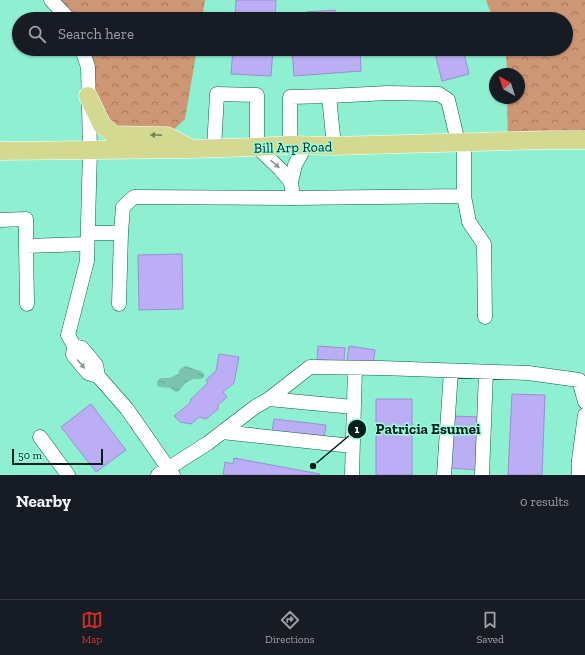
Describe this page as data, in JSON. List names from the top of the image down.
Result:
{
  "streets": {
    "main road": ["Bill Arp Road"]
  },
  "places": ["Patricia Esumei"],
  "scale_bar": "50 m",
  "north": "top left",
  "page": {
    "search": "Search here",
    "scale": "50 m",
    "heading": ["Nearby", "0 results"],
    "nav": ["Map", "Directions", "Saved"]
  }
}
